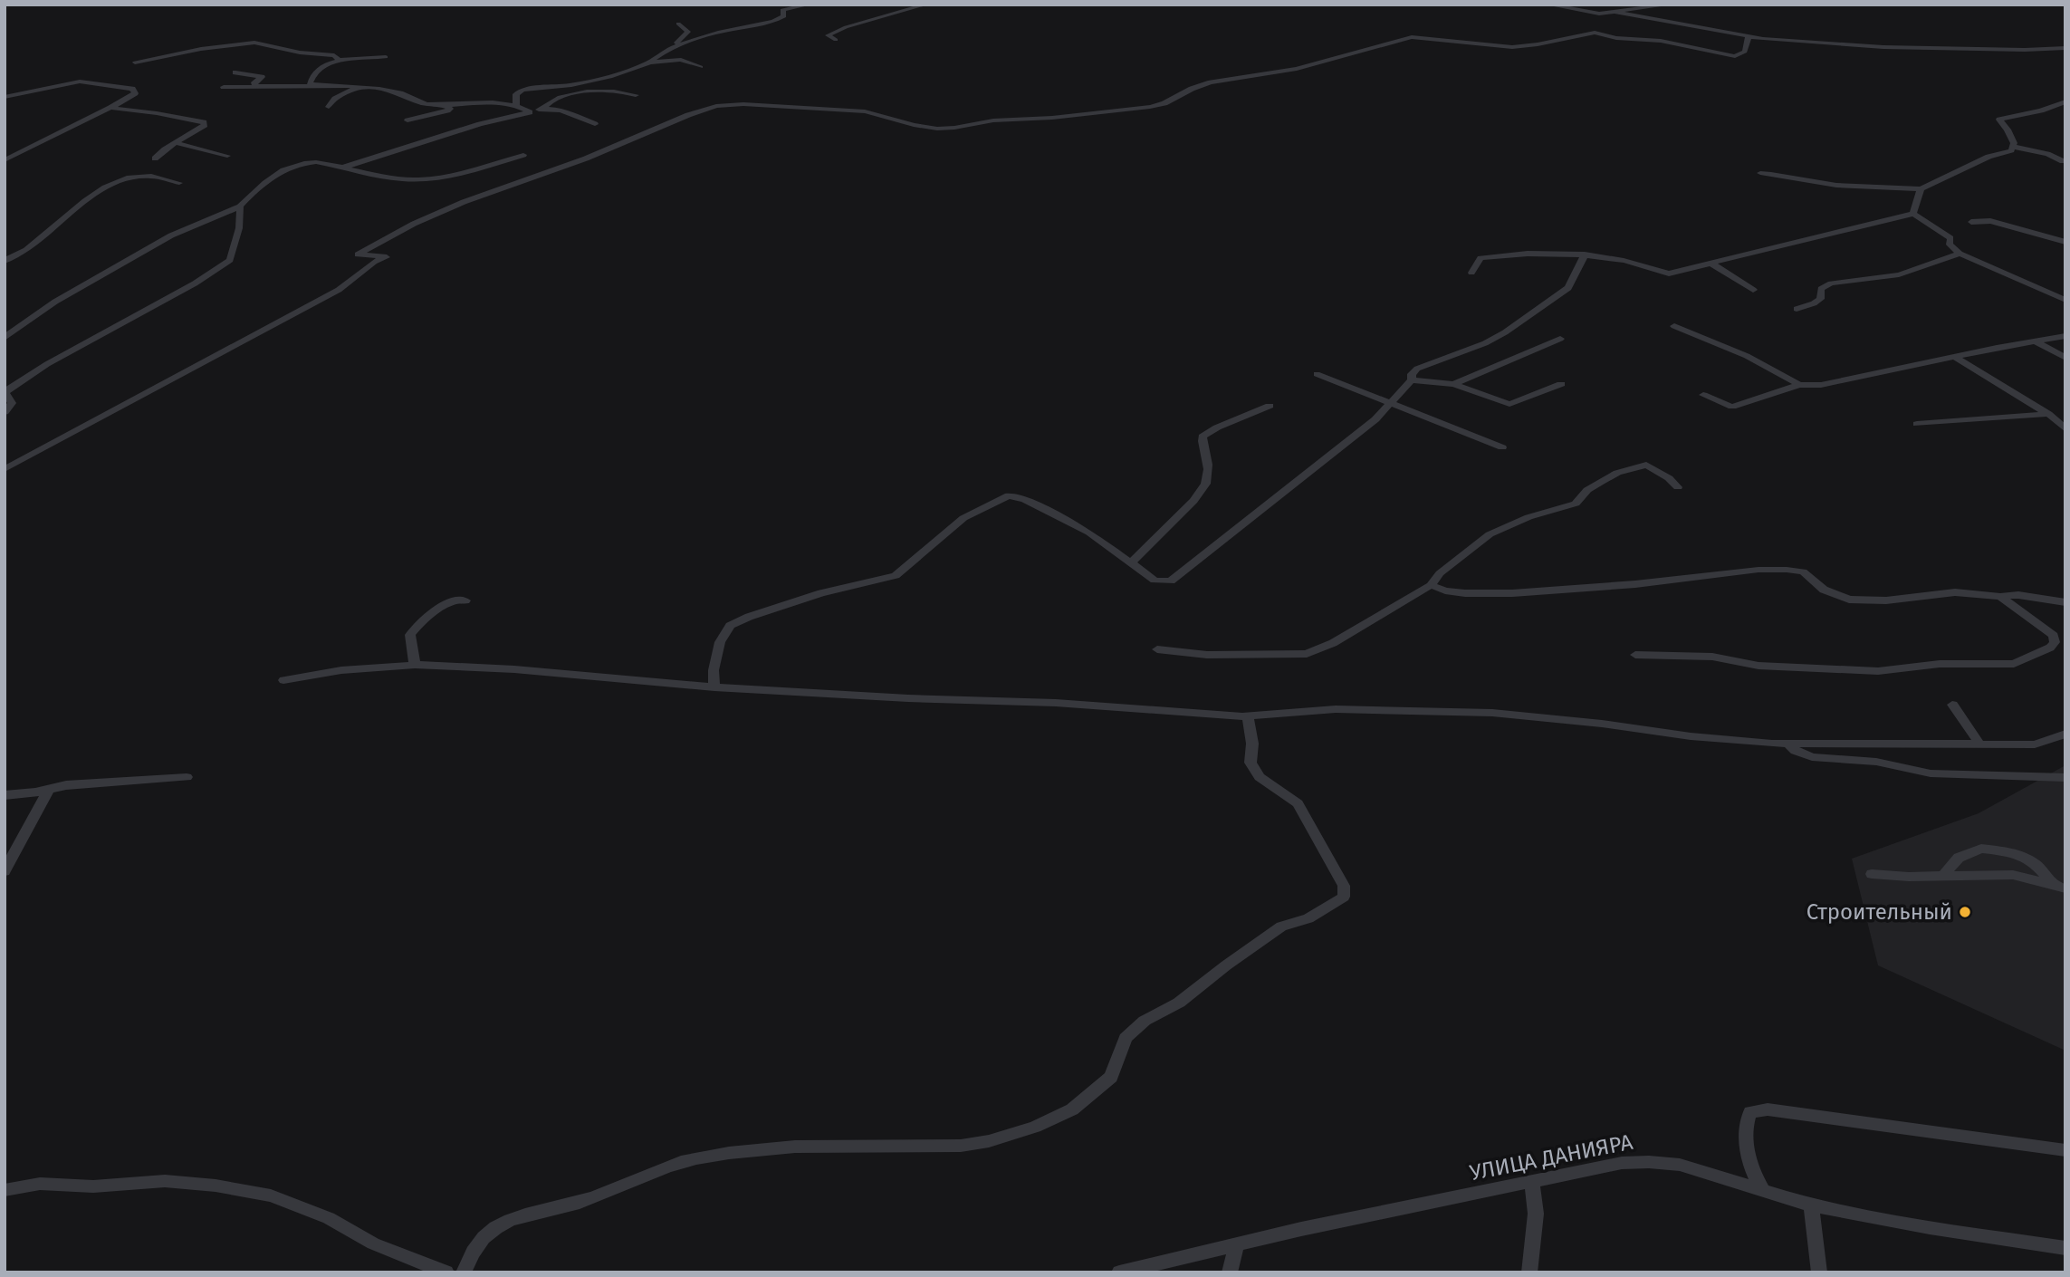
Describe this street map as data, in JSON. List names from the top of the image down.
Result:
{
  "streets": {
    "street": ["УЛИЦА ДАНИЯРА"]
  },
  "places": ["Строительный"]
}
